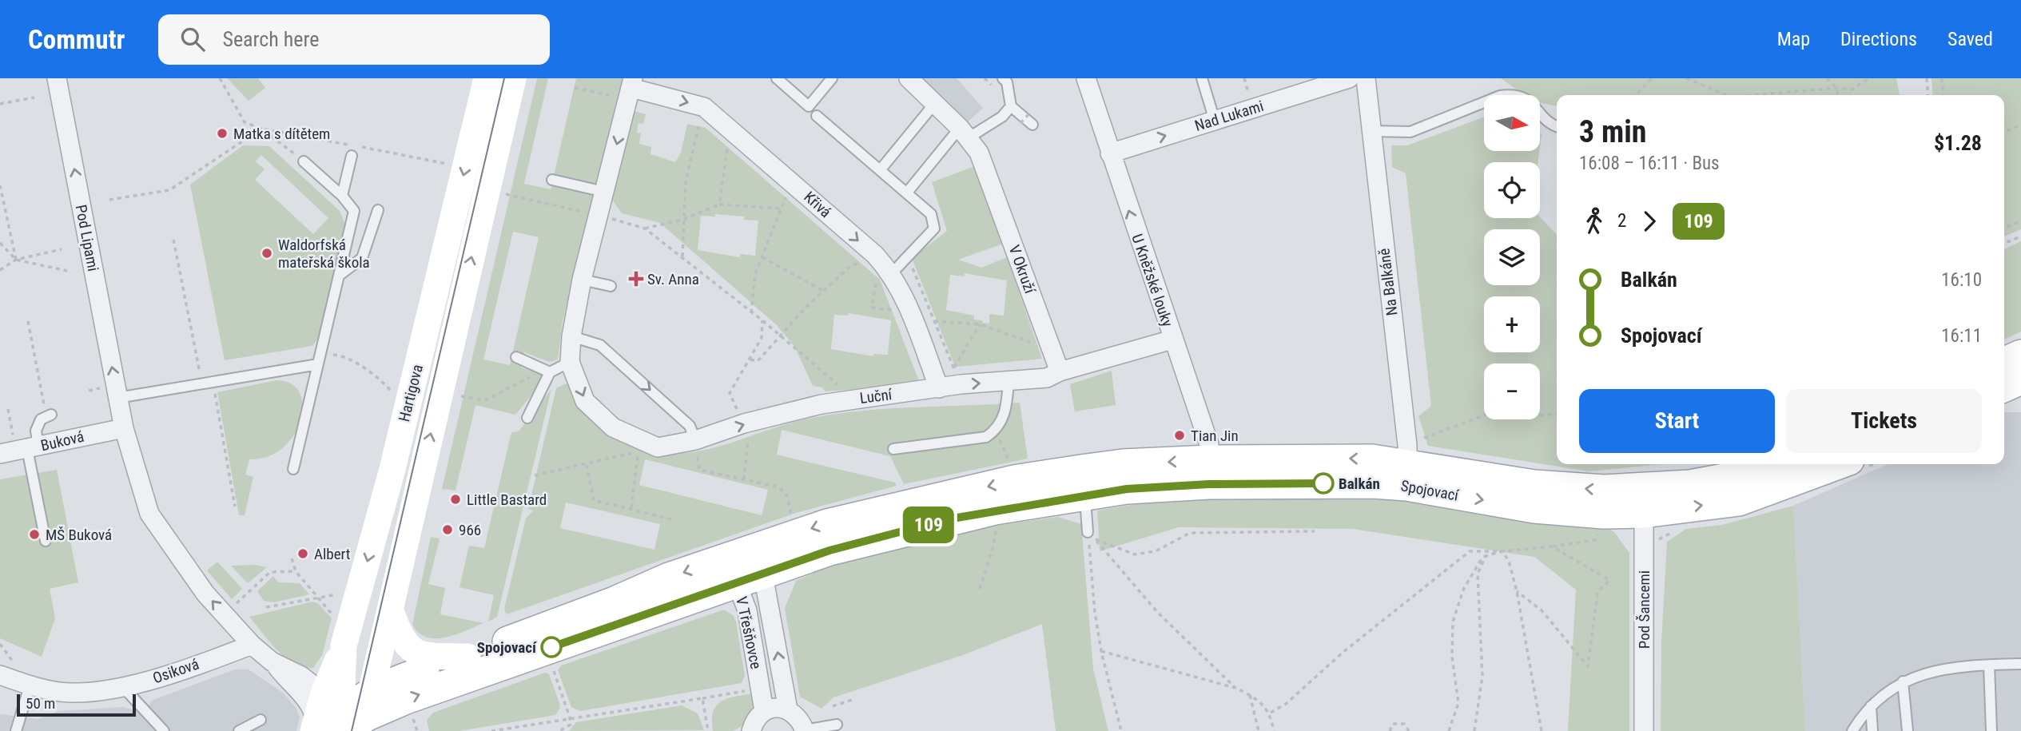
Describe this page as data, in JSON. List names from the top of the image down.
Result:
{
  "streets": {
    "main road": ["Hartigova", "Spojovací"],
    "street": [
      "Nad Lukami",
      "Křivá",
      "Pod Lipami",
      "V Okruží",
      "U Kněžské louky",
      "Na Balkáně",
      "Luční",
      "Buková",
      "Pod Šancemi",
      "V Třešňovce",
      "Osiková"
    ]
  },
  "crossings": [
    ["Nad Lukami", "U Kněžské louky"],
    ["Křivá", "Luční"],
    ["Pod Lipami", "Hartigova"],
    ["Pod Lipami", "Buková"],
    ["Pod Lipami", "Spojovací"],
    ["Pod Lipami", "Osiková"],
    ["V Okruží", "Luční"],
    ["U Kněžské louky", "Spojovací"],
    ["Na Balkáně", "Spojovací"],
    ["Hartigova", "Spojovací"],
    ["Spojovací", "Pod Šancemi"],
    ["Spojovací", "V Třešňovce"]
  ],
  "one_way": [
    "Nad Lukami",
    "Křivá",
    "Pod Lipami",
    "U Kněžské louky"
  ],
  "places": {
    "other": [
      "Matka s dítětem",
      "Waldorfská mateřská škola",
      "Tian Jin",
      "Balkán",
      "Little Bastard",
      "966",
      "MŠ Buková",
      "Albert",
      "Spojovací"
    ],
    "health": ["Sv. Anna"]
  },
  "lines": ["bus line 109"],
  "scale_bar": "50 m",
  "north": "right",
  "page": {
    "header": "Commutr",
    "search": "Search here",
    "nav": ["Map", "Directions", "Saved"],
    "on_map": "109",
    "map_buttons": ["+", "−"],
    "heading": ["3 min", "16:08 – 16:11 · Bus", "$1.28"],
    "legs": ["2", "109"],
    "list": [
      {
        "name": "Balkán",
        "value": "16:10"
      },
      {
        "name": "Spojovací",
        "value": "16:11"
      }
    ],
    "buttons": ["Start", "Tickets"],
    "scale": "50 m"
  }
}
